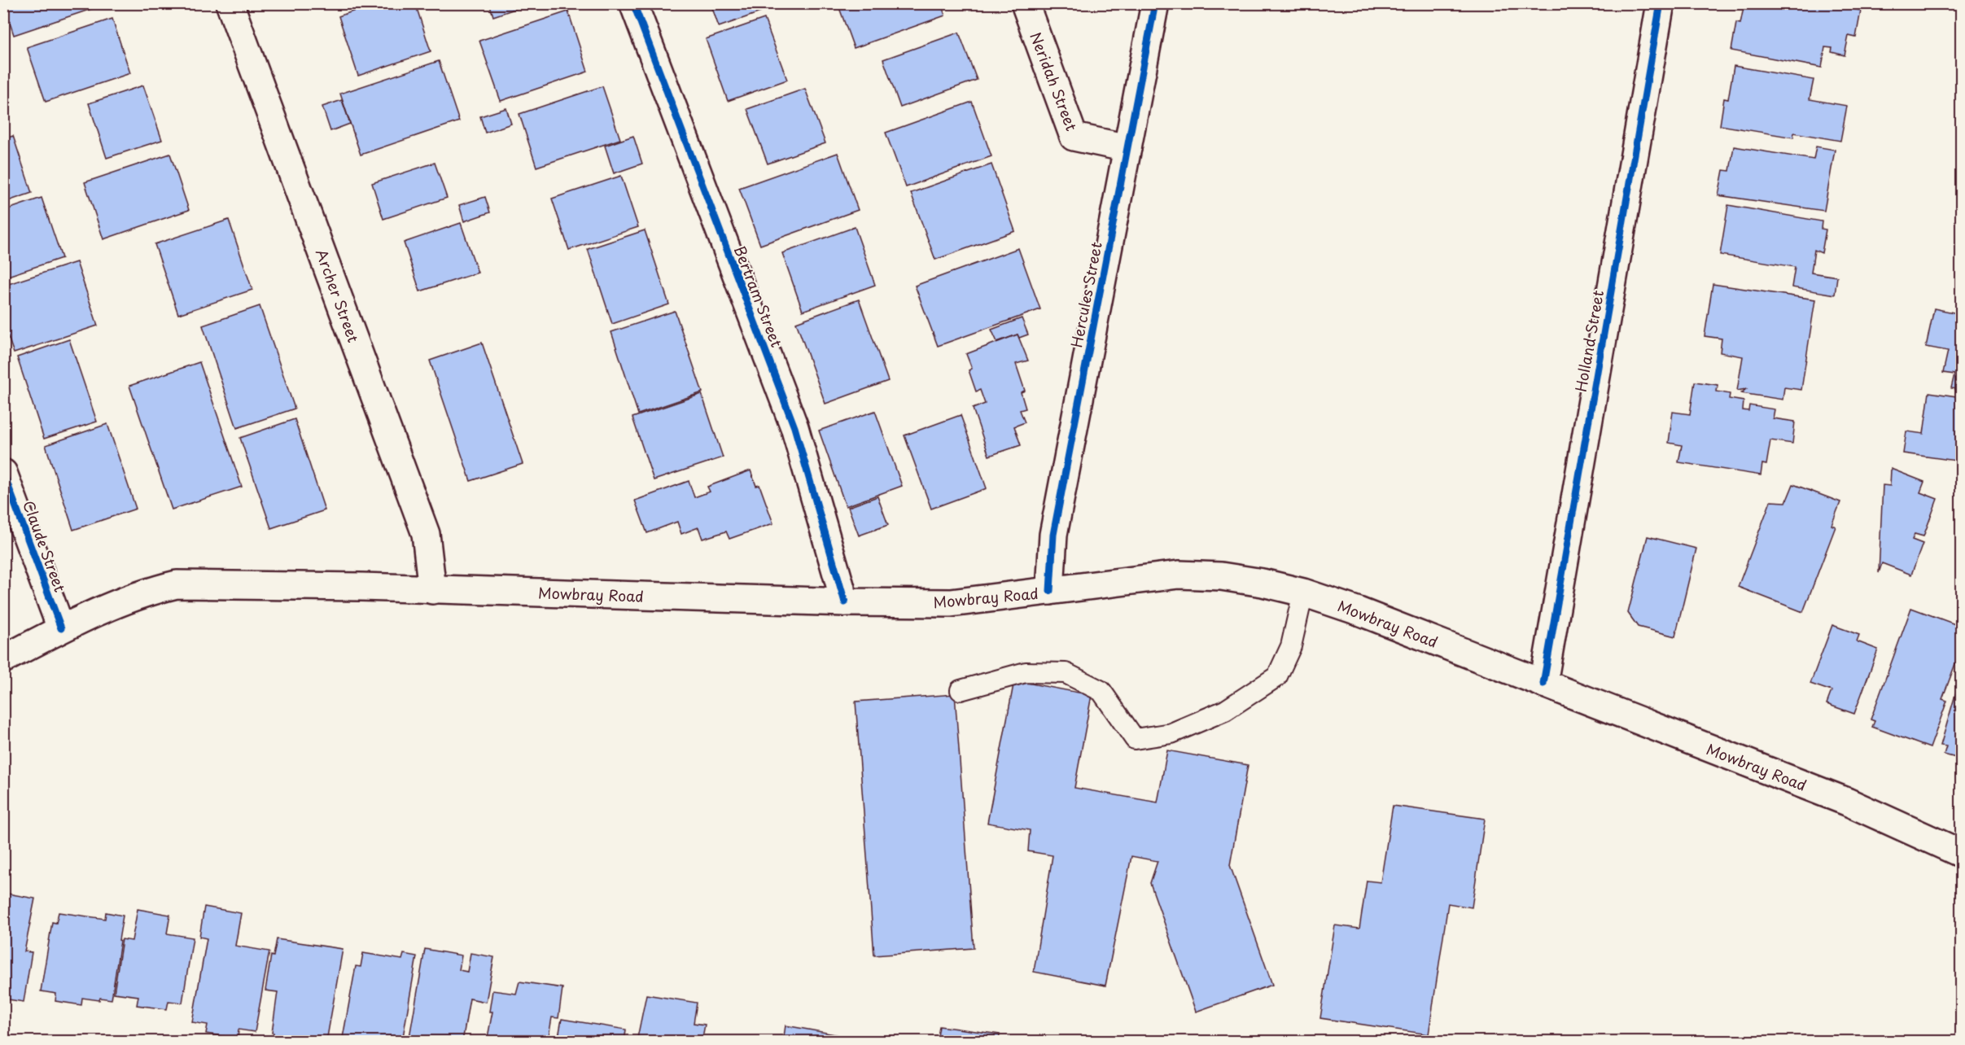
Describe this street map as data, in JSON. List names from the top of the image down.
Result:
{
  "streets": {
    "main road": [
      "Neridah Street",
      "Hercules Street",
      "Archer Street",
      "Bertram Street",
      "Holland Street",
      "Claude Street",
      "Mowbray Road"
    ]
  },
  "crossings": [
    ["Neridah Street", "Hercules Street"],
    ["Hercules Street", "Mowbray Road"],
    ["Archer Street", "Mowbray Road"],
    ["Bertram Street", "Mowbray Road"],
    ["Holland Street", "Mowbray Road"],
    ["Claude Street", "Mowbray Road"]
  ]
}
